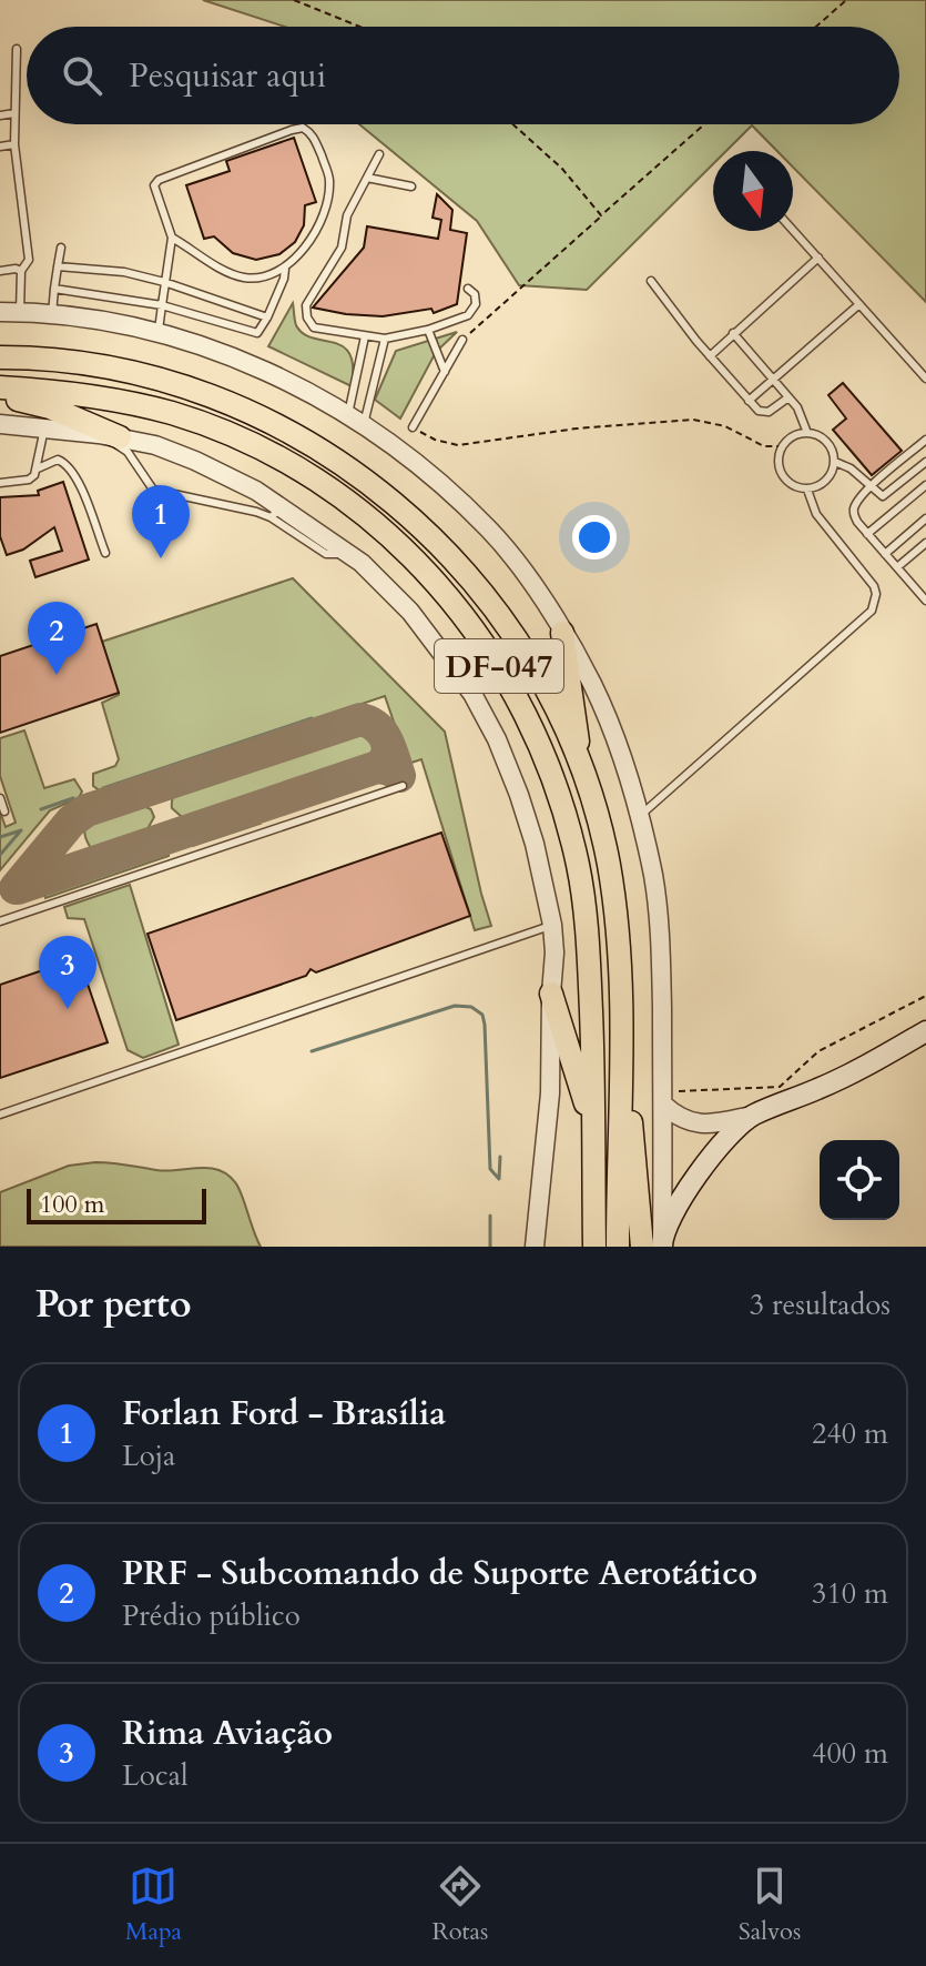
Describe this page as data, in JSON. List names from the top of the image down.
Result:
{
  "streets": {
    "main road": ["DF-047"]
  },
  "scale_bar": "100 m",
  "north": "bottom",
  "page": {
    "search": "Pesquisar aqui",
    "pins": ["1", "2", "3"],
    "scale": "100 m",
    "heading": ["Por perto", "3 resultados"],
    "list": [
      {
        "mark": "1",
        "name": "Forlan Ford - Brasília",
        "note": "Loja",
        "value": "240 m"
      },
      {
        "mark": "2",
        "name": "PRF - Subcomando de Suporte Aerotático",
        "note": "Prédio público",
        "value": "310 m"
      },
      {
        "mark": "3",
        "name": "Rima Aviação",
        "note": "Local",
        "value": "400 m"
      }
    ],
    "nav": ["Mapa", "Rotas", "Salvos"]
  }
}
